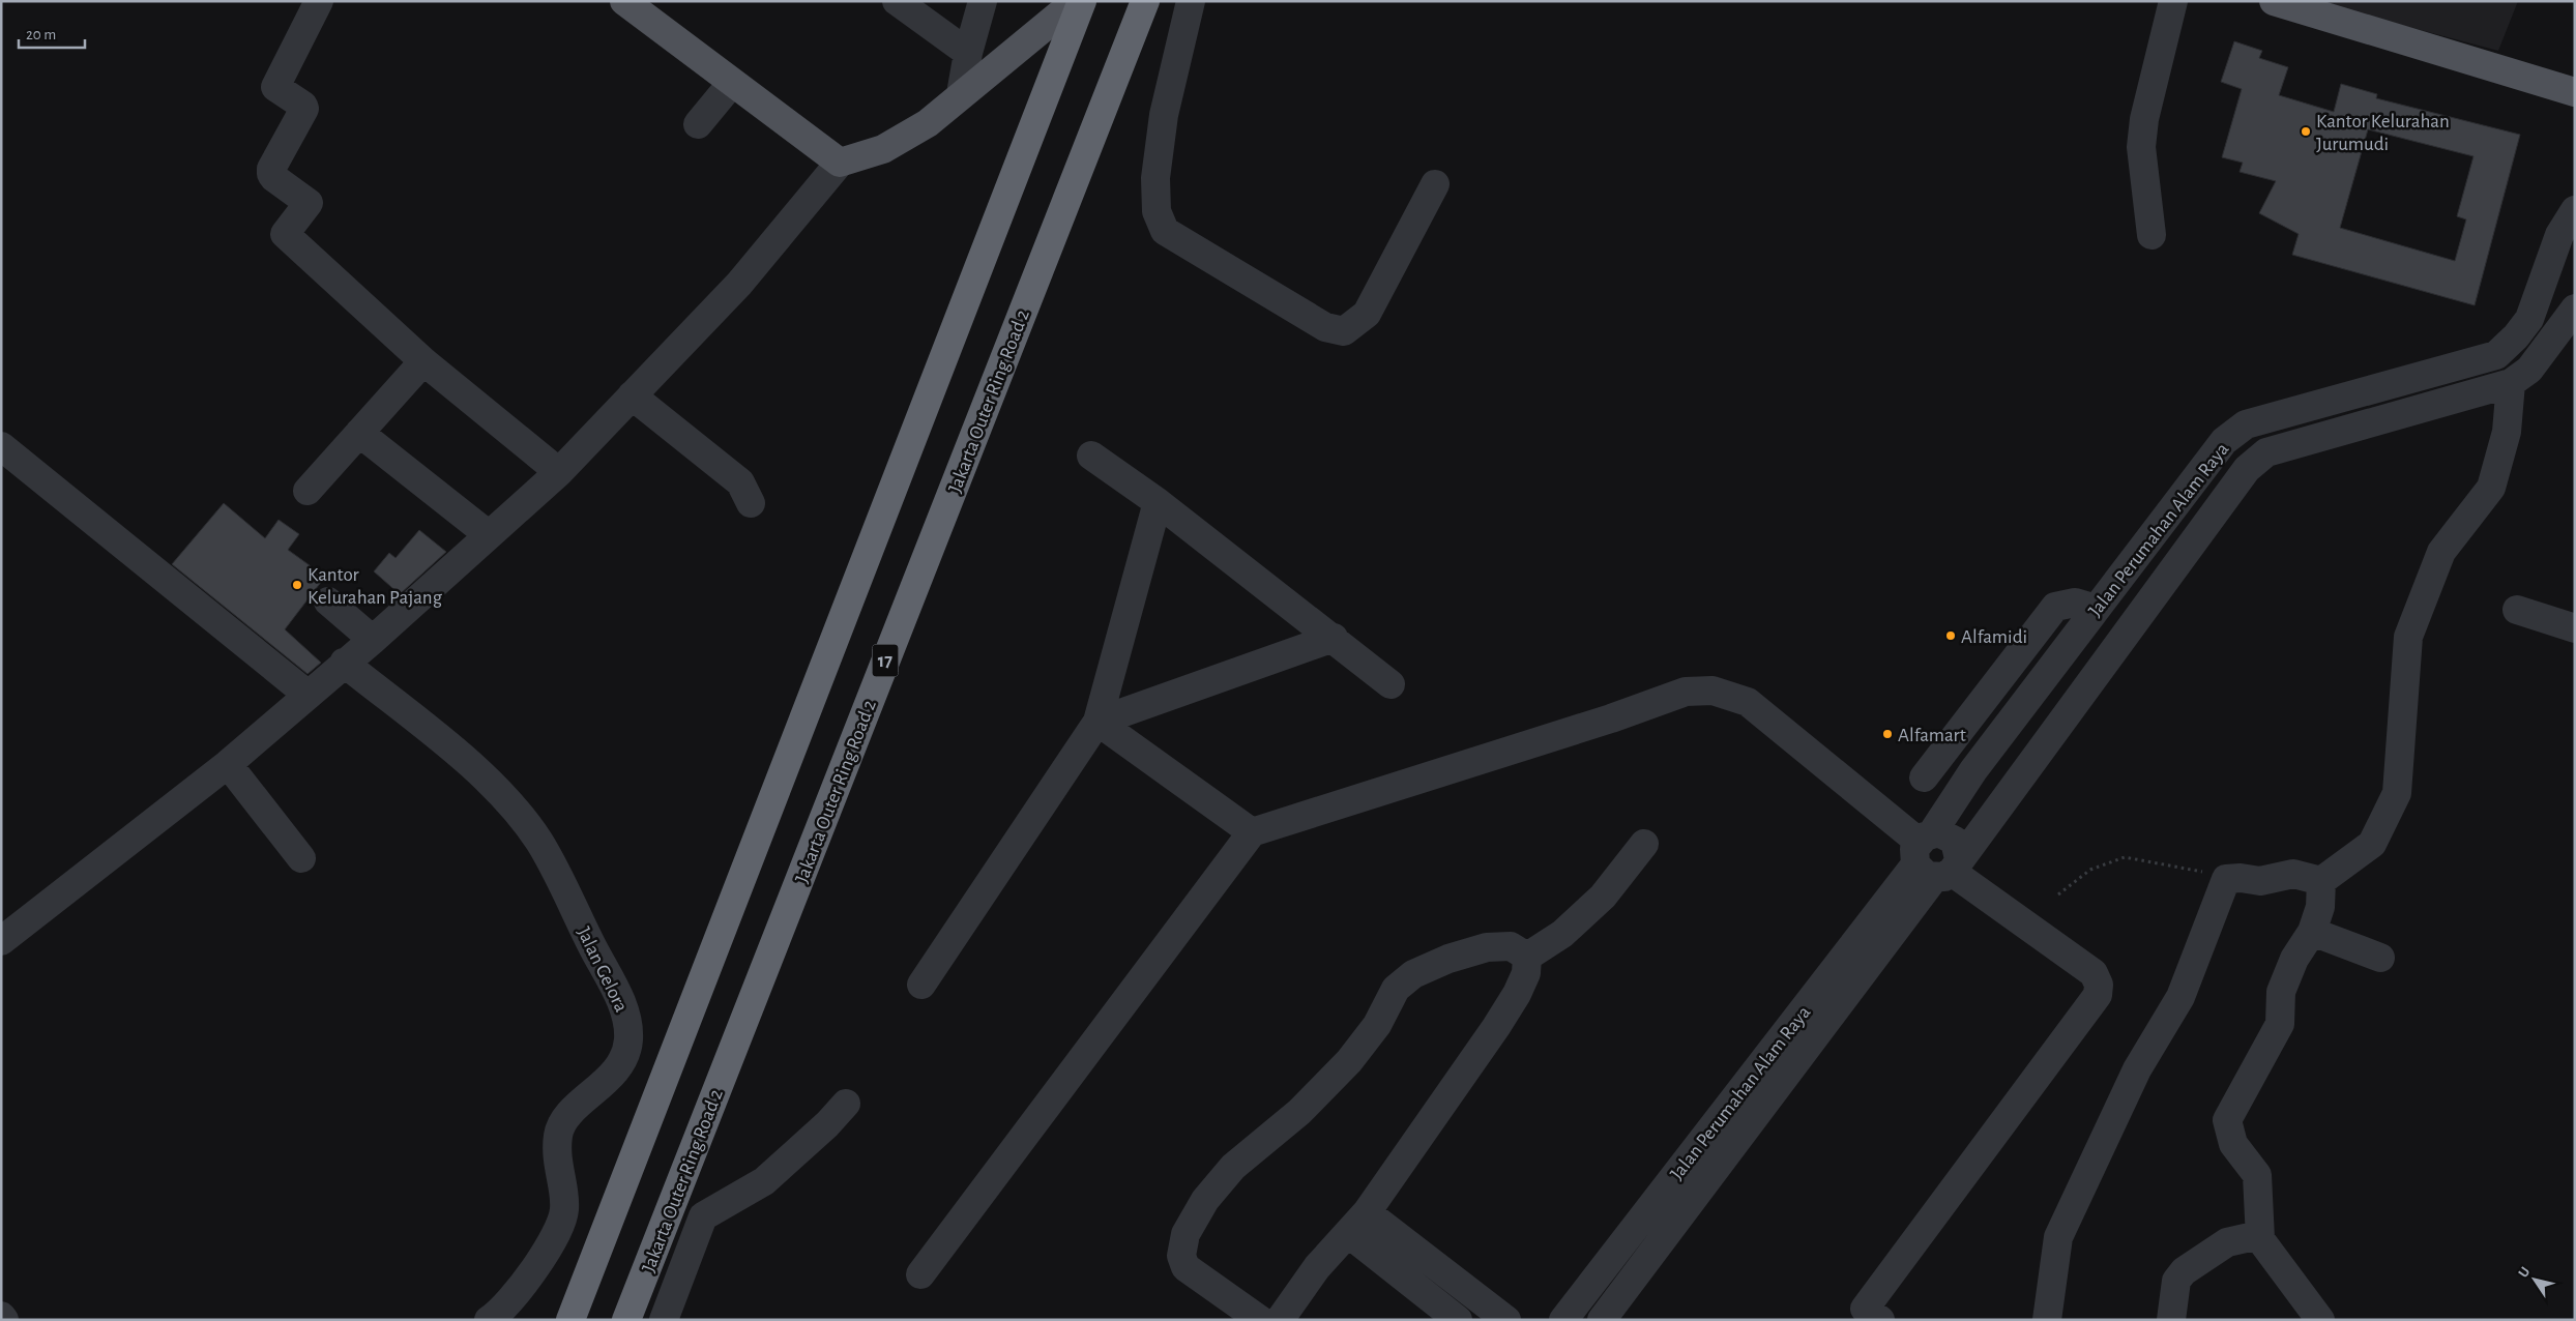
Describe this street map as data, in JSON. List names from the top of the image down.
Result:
{
  "streets": {
    "highway": ["Jakarta Outer Ring Road 2", "17"],
    "street": ["Jalan Perumahan Alam Raya", "Jalan Gelora"]
  },
  "places": [
    "Kantor Kelurahan Jurumudi",
    "Kantor Kelurahan Pajang",
    "Alfamidi",
    "Alfamart"
  ],
  "scale_bar": "20 m",
  "north": "top left"
}
